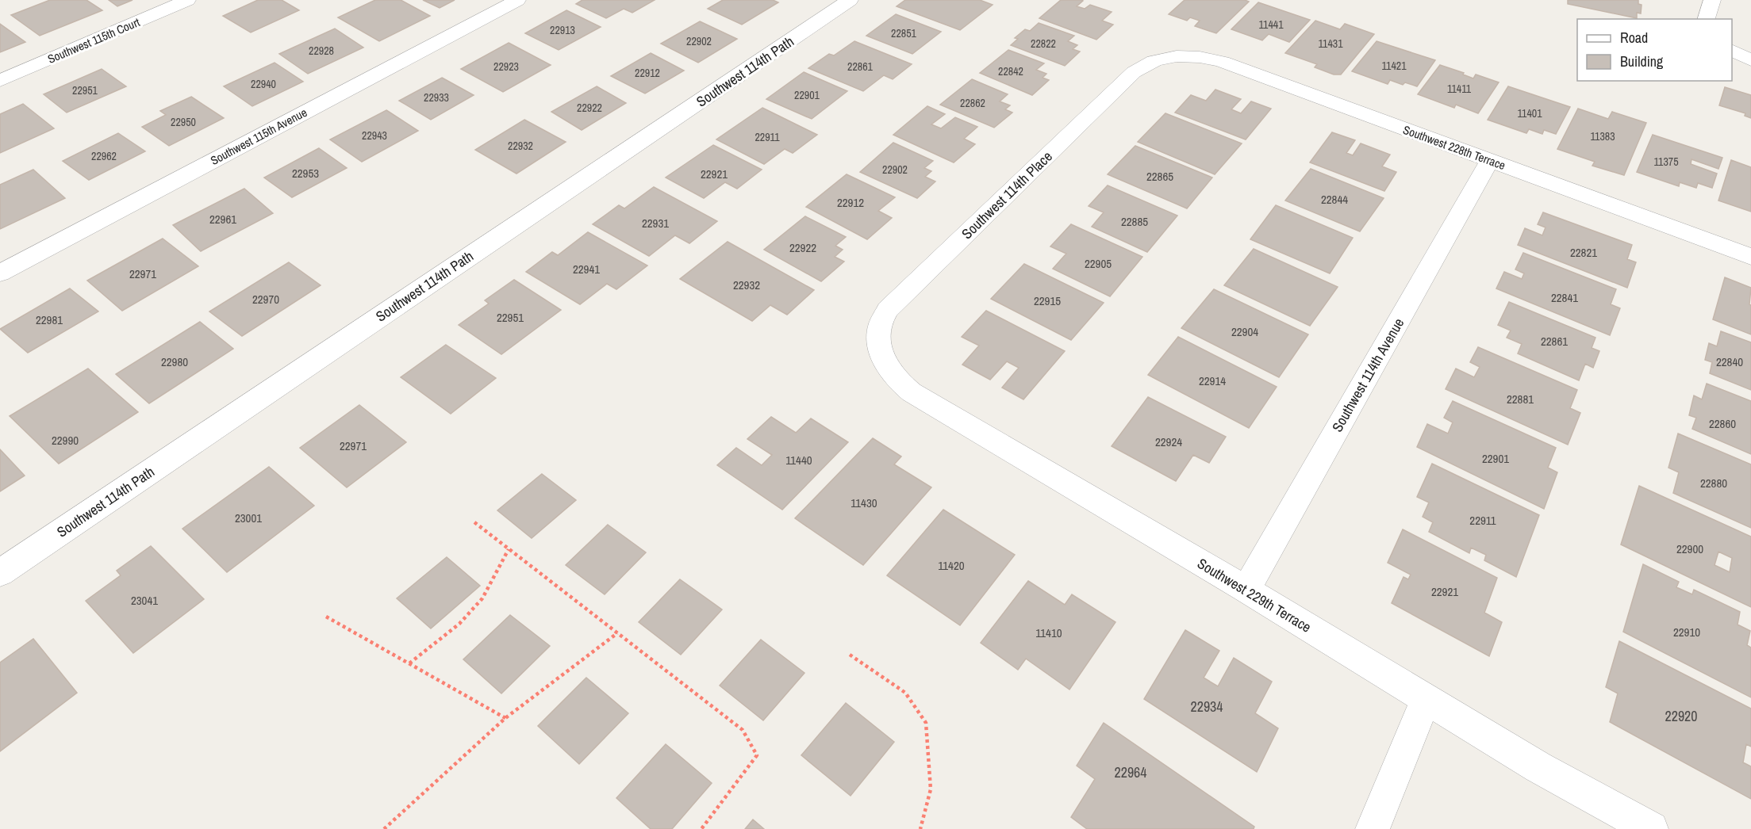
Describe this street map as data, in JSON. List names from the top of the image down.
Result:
{
  "streets": {
    "street": [
      "Southwest 115th Court",
      "Southwest 114th Path",
      "Southwest 115th Avenue",
      "Southwest 228th Terrace",
      "Southwest 114th Place",
      "Southwest 114th Avenue",
      "Southwest 229th Terrace"
    ]
  },
  "crossings": [
    ["Southwest 228th Terrace", "Southwest 114th Place"],
    ["Southwest 228th Terrace", "Southwest 114th Avenue"],
    ["Southwest 114th Place", "Southwest 229th Terrace"],
    ["Southwest 114th Avenue", "Southwest 229th Terrace"]
  ],
  "house_numbers": [
    "11441",
    "22913",
    "22851",
    "22902",
    "22822",
    "11431",
    "22928",
    "11421",
    "22923",
    "22861",
    "22842",
    "22912",
    "22940",
    "11411",
    "22951",
    "22901",
    "22933",
    "22862",
    "22922",
    "11401",
    "22950",
    "22943",
    "11383",
    "22911",
    "22932",
    "22962",
    "11375",
    "22902",
    "22953",
    "22921",
    "22865",
    "22844",
    "22912",
    "22961",
    "22885",
    "22931",
    "22922",
    "22821",
    "22905",
    "22941",
    "22971",
    "22932",
    "22841",
    "22970",
    "22915",
    "22951",
    "22981",
    "22904",
    "22861",
    "22980",
    "22840",
    "22914",
    "22881",
    "22860",
    "22990",
    "22924",
    "22971",
    "22901",
    "11440",
    "22880",
    "11430",
    "23001",
    "22911",
    "22900",
    "11420",
    "22921",
    "23041",
    "22910",
    "11410",
    "22934",
    "22920",
    "22964"
  ],
  "legend": ["Road", "Building"]
}
